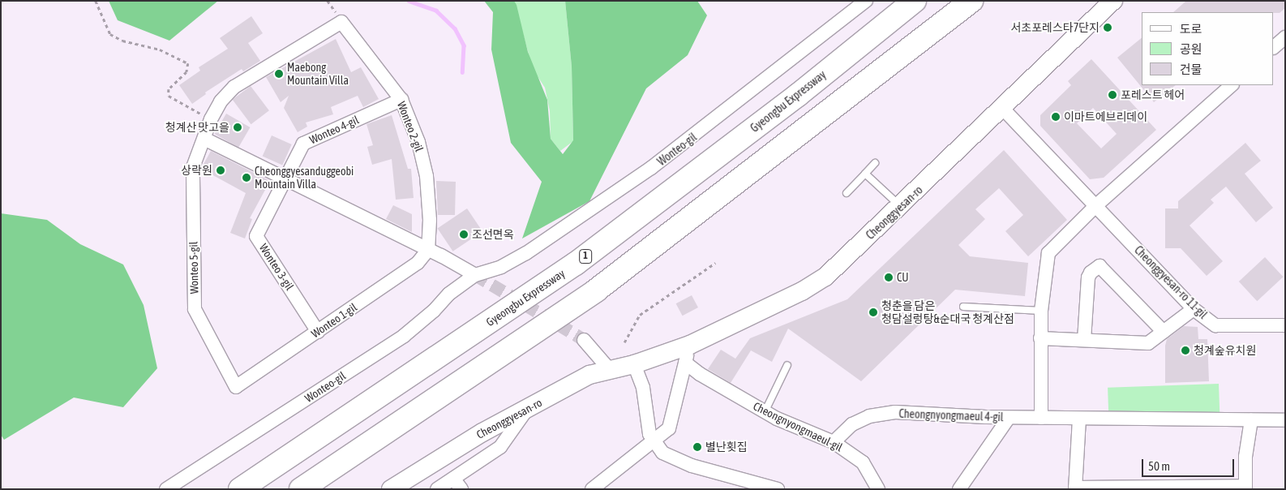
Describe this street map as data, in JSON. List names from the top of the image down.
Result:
{
  "streets": {
    "highway": ["Gyeongbu Expressway", "1"],
    "street": [
      "Wonteo 2-gil",
      "Wonteo 4-gil",
      "Wonteo-gil",
      "Cheonggyesan-ro",
      "Wonteo 3-gil",
      "Wonteo 5-gil",
      "Cheonggyesan-ro 11-gil",
      "Wonteo 1-gil",
      "Cheongnyongmaeul 4-gil",
      "Cheongnyongmaeul-gil"
    ]
  },
  "crossings": [
    ["Wonteo 2-gil", "Wonteo 4-gil"],
    ["Wonteo 2-gil", "Wonteo 5-gil"],
    ["Wonteo 2-gil", "Wonteo 1-gil"],
    ["Wonteo 4-gil", "Wonteo 3-gil"],
    ["Cheonggyesan-ro", "Cheonggyesan-ro 11-gil"],
    ["Wonteo 3-gil", "Wonteo 1-gil"],
    ["Wonteo 5-gil", "Wonteo 1-gil"],
    ["Cheongnyongmaeul 4-gil", "Cheongnyongmaeul-gil"]
  ],
  "places": [
    "서초포레스타7단지",
    "Maebong Mountain Villa",
    "포레스트 헤어",
    "이마트에브리데이",
    "청계산 맛고을",
    "상락원",
    "Cheonggyesanduggeobi Mountain Villa",
    "조선면옥",
    "CU",
    "청춘을 담은 청담설렁탕&순대국 청계산점",
    "청계숲유치원",
    "별난횟집"
  ],
  "legend": ["도로", "공원", "건물"],
  "scale_bar": "50 m"
}
